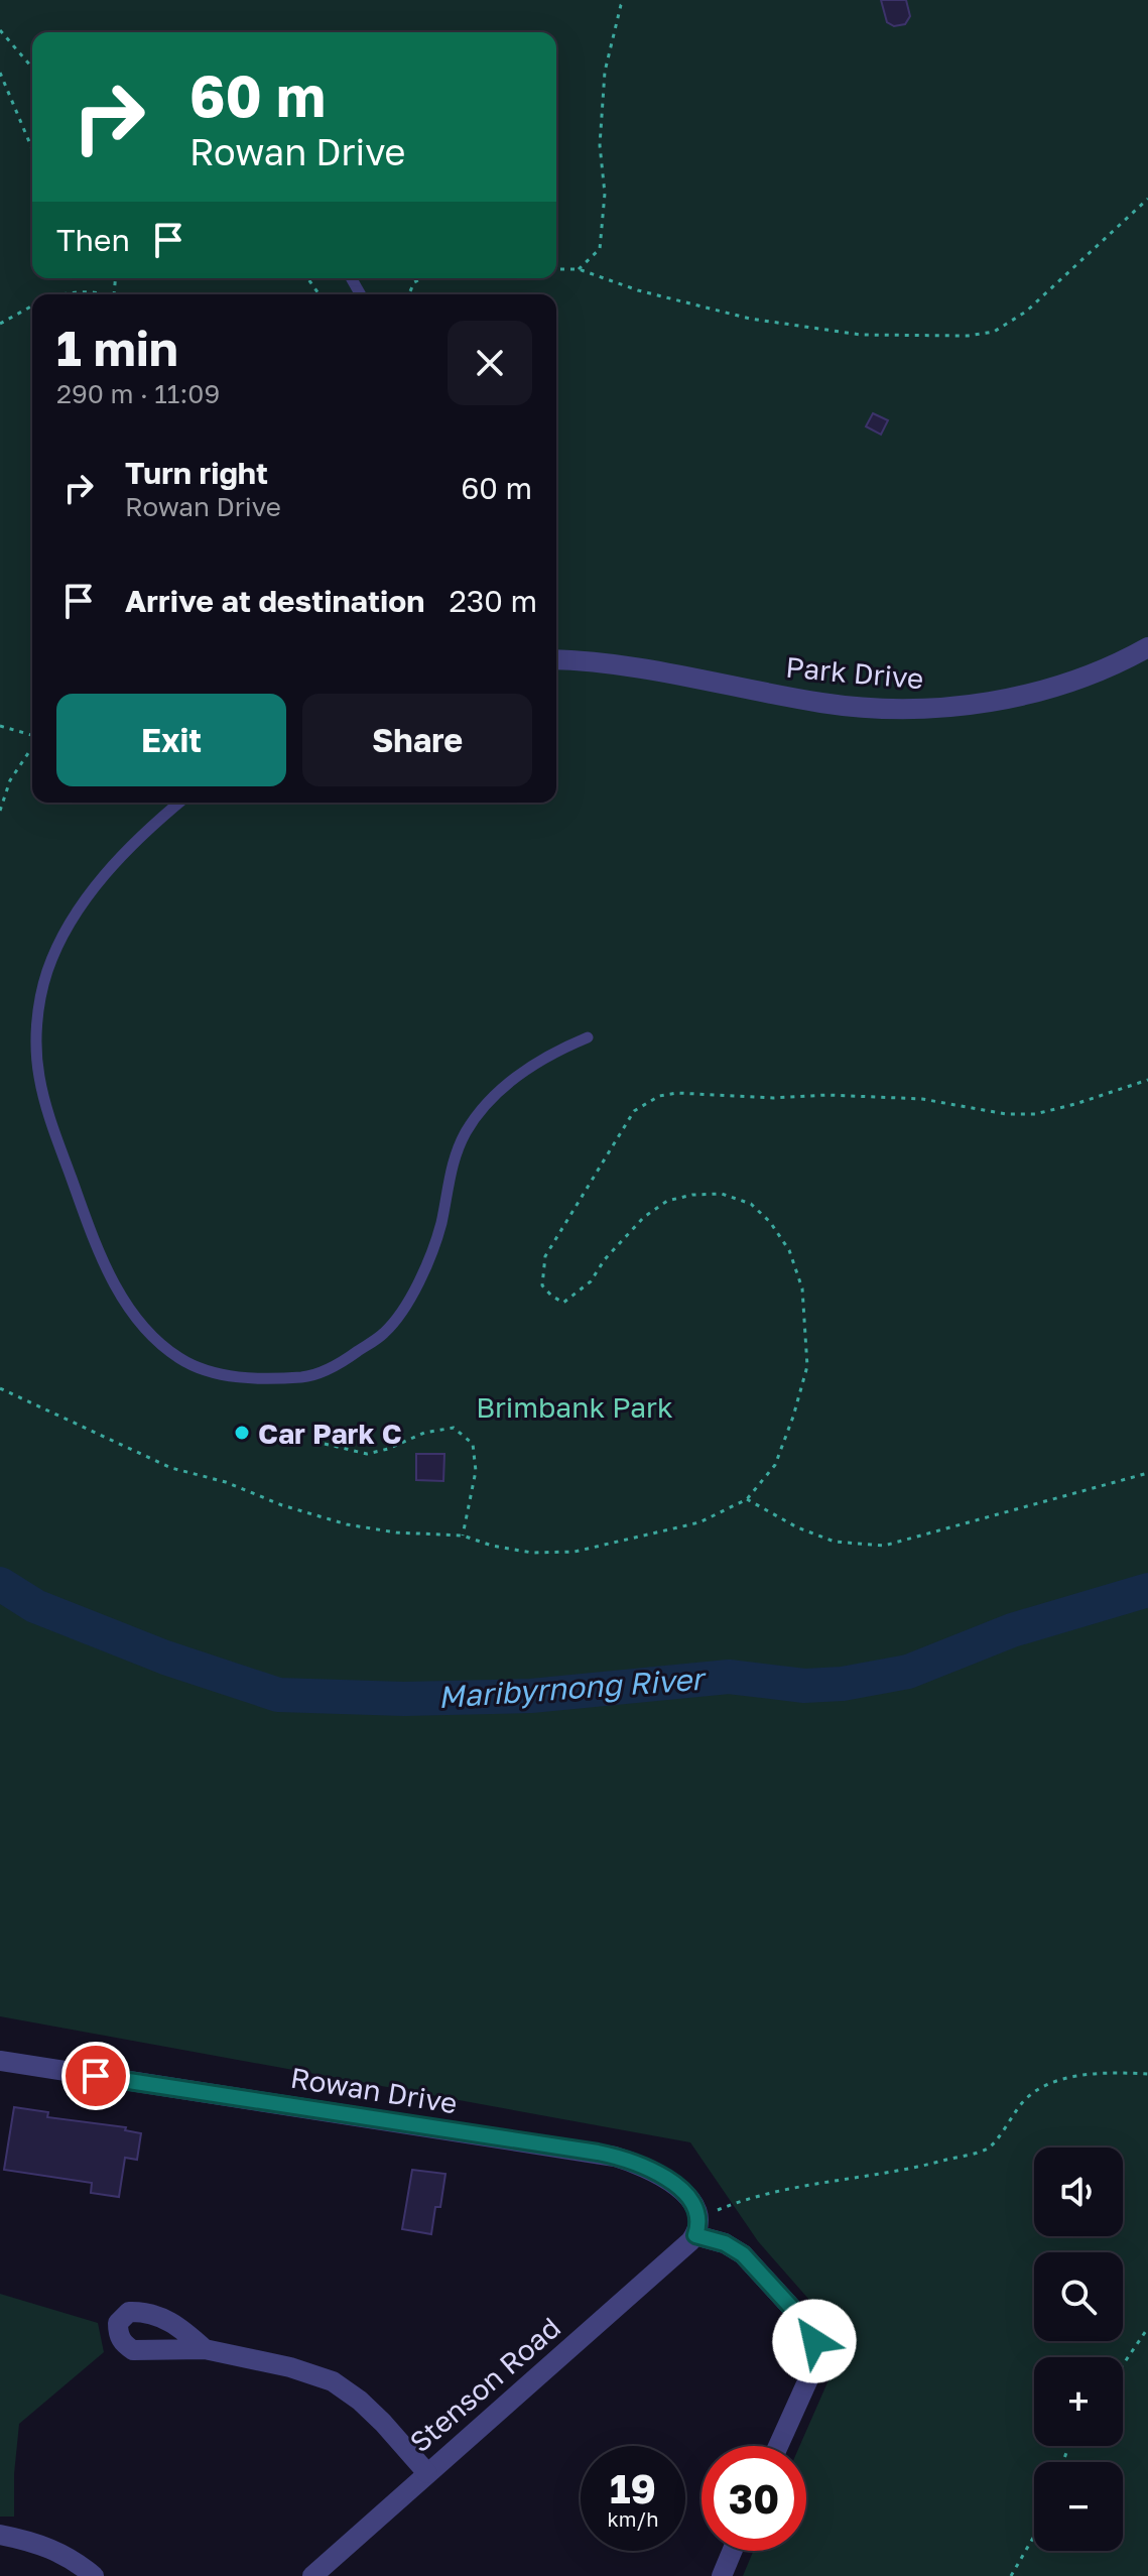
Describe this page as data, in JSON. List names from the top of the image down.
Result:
{
  "streets": {
    "street": ["Park Drive", "Rowan Drive", "Stenson Road"]
  },
  "crossings": [
    ["Rowan Drive", "Stenson Road"]
  ],
  "water": ["Maribyrnong River"],
  "parks": ["Brimbank Park"],
  "places": ["Car Park C"],
  "page": {
    "turn": ["60 m", "Rowan Drive"],
    "then": "Then",
    "heading": ["1 min", "290 m · 11:09"],
    "list": [
      {
        "name": "Turn right",
        "note": "Rowan Drive",
        "value": "60 m"
      },
      {
        "name": "Arrive at destination",
        "value": "230 m"
      }
    ],
    "buttons": ["Exit", "Share"],
    "map_buttons": ["+", "−"],
    "speed": "19 km/h",
    "limit": "30"
  }
}
